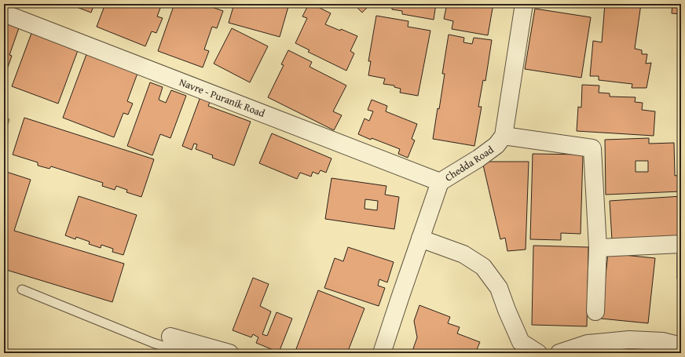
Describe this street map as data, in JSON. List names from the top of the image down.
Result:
{
  "streets": {
    "street": ["Navre - Puranik Road", "Chedda Road"]
  },
  "crossings": [
    ["Navre - Puranik Road", "Chedda Road"]
  ]
}
